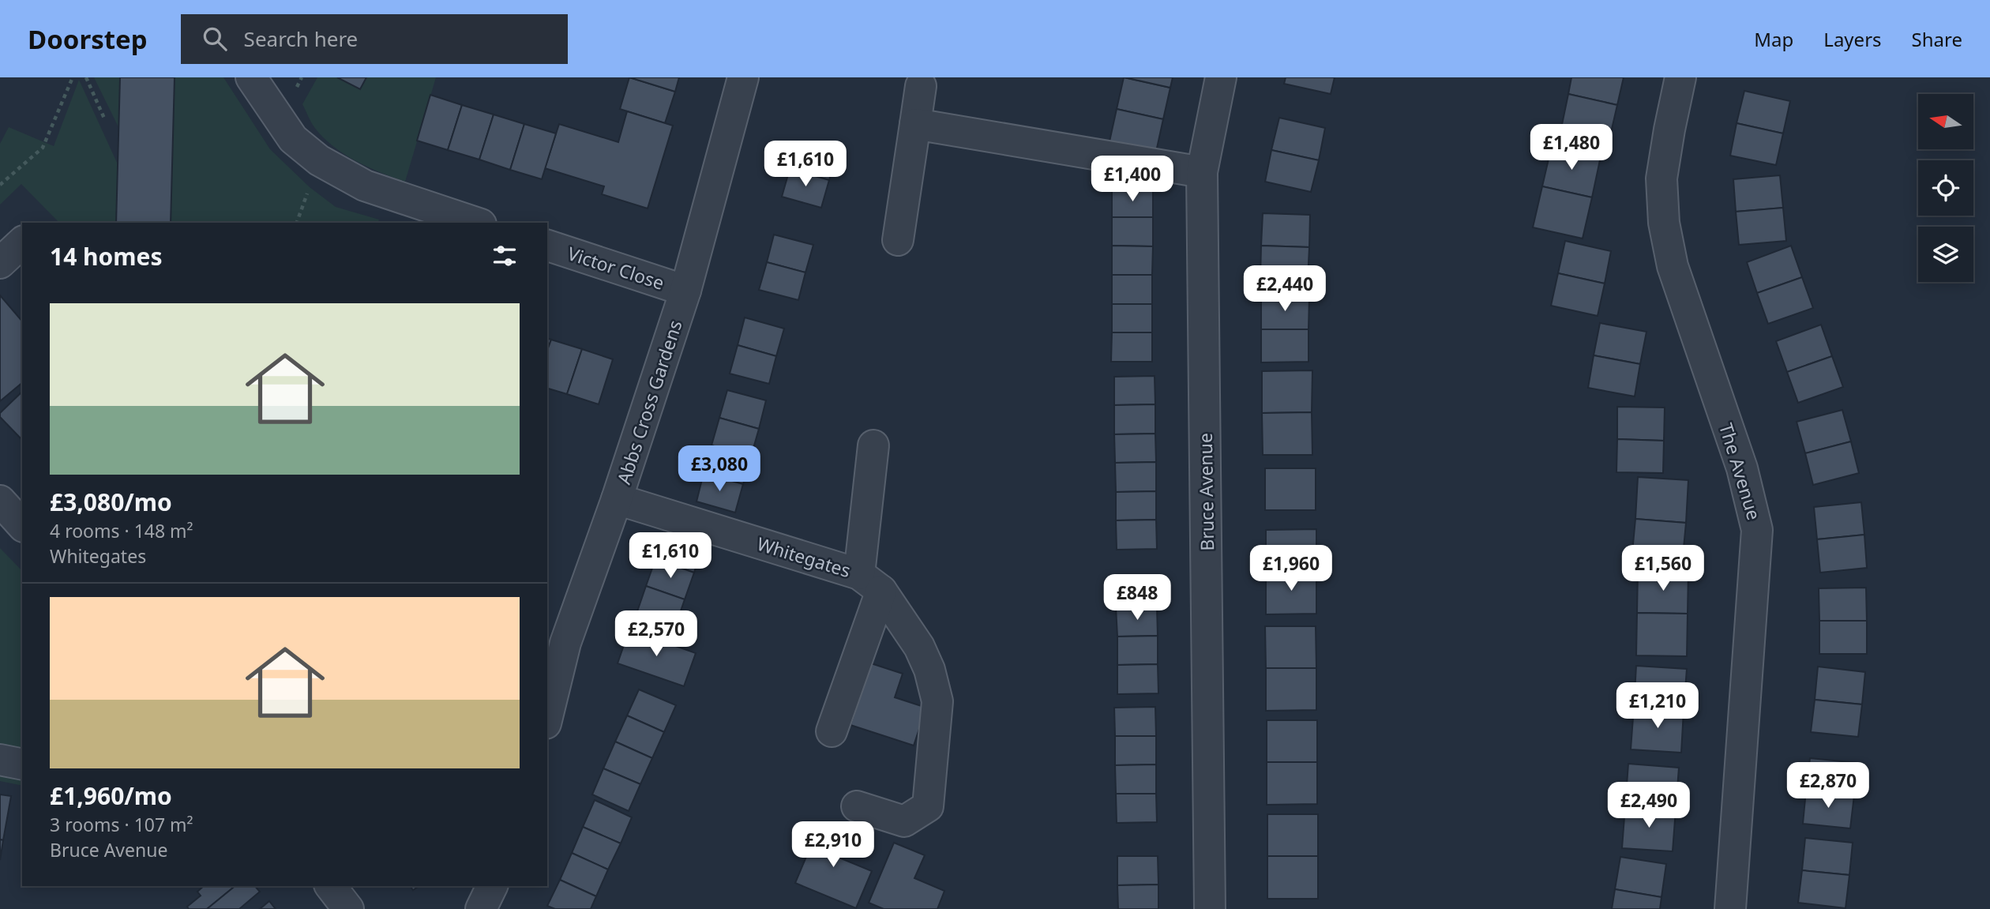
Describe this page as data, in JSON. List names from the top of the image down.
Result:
{
  "streets": {
    "street": [
      "Victor Close",
      "Abbs Cross Gardens",
      "The Avenue",
      "Bruce Avenue",
      "Whitegates"
    ]
  },
  "crossings": [
    ["Victor Close", "Abbs Cross Gardens"],
    ["Abbs Cross Gardens", "Whitegates"]
  ],
  "north": "left",
  "page": {
    "header": "Doorstep",
    "search": "Search here",
    "nav": ["Map", "Layers", "Share"],
    "price": [
      "£1,480",
      "£1,610",
      "£1,400",
      "£2,440",
      "£3,080",
      "£1,610",
      "£1,960",
      "£1,560",
      "£848",
      "£2,570",
      "£1,210",
      "£2,870",
      "£2,490",
      "£2,910"
    ],
    "heading": "14 homes",
    "list": [
      {
        "name": "£3,080/mo",
        "note": "4 rooms · 148 m² · Whitegates"
      },
      {
        "name": "£1,960/mo",
        "note": "3 rooms · 107 m² · Bruce Avenue"
      }
    ]
  }
}
